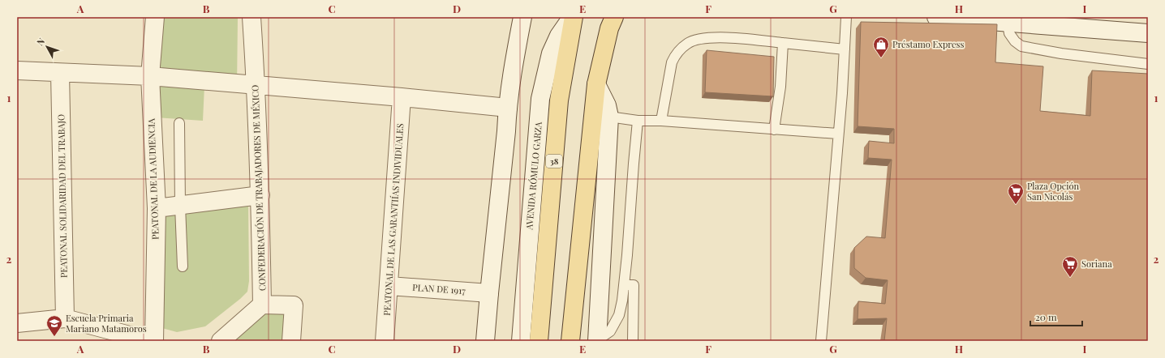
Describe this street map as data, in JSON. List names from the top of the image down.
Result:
{
  "streets": {
    "main road": ["38", "AVENIDA RÓMULO GARZA"],
    "street": [
      "PEATONAL DE LA AUDIENCIA",
      "CONFEDERACIÓN DE TRABAJADORES DE MÉXICO",
      "PEATONAL SOLIDARIDAD DEL TRABAJO",
      "PEATONAL DE LAS GARANTIÍAS INDIVIDUALES",
      "PLAN DE 1917"
    ]
  },
  "crossings": [
    ["PEATONAL DE LAS GARANTIÍAS INDIVIDUALES", "PLAN DE 1917"]
  ],
  "places": {
    "shop": ["Préstamo Express"],
    "supermarket": ["Plaza Opción San Nicolás", "Soriana"],
    "school or university": ["Escuela Primaria Mariano Matamoros"]
  },
  "scale_bar": "20 m",
  "north": "top left",
  "grid": {
    "columns": [
      "A",
      "B",
      "C",
      "D",
      "E",
      "F",
      "G",
      "H",
      "I"
    ],
    "rows": ["1", "2"]
  }
}
